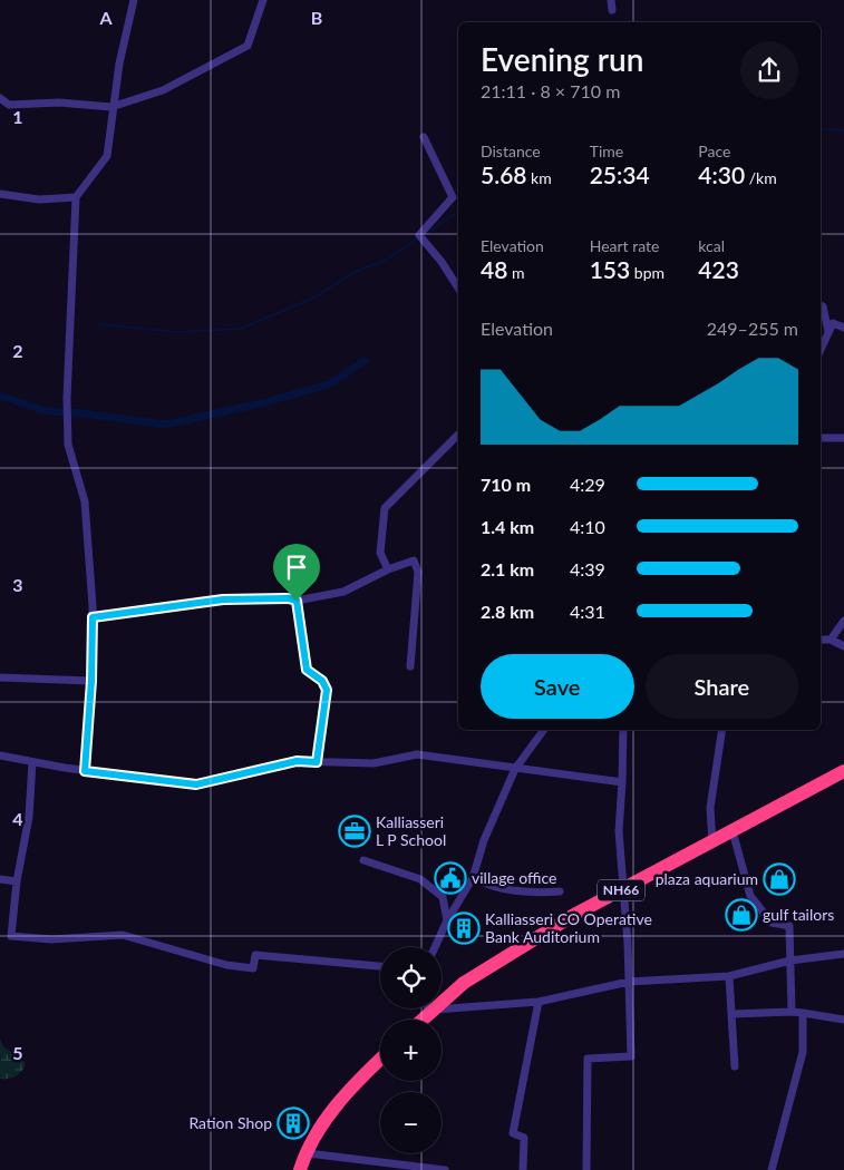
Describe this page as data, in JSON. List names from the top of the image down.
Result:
{
  "streets": {
    "highway": ["NH66"]
  },
  "places": {
    "office": ["Kalliasseri L P School"],
    "public building": ["village office"],
    "shop": ["plaza aquarium", "gulf tailors"],
    "building": ["Kalliasseri CO Operative Bank Auditorium", "Ration Shop"]
  },
  "page": {
    "heading": ["Evening run", "21:11 · 8 × 710 m"],
    "stats": [
      ["Distance", "5.68 km"],
      ["Time", "25:34"],
      ["Pace", "4:30 /km"],
      ["Elevation", "48 m"],
      ["Heart rate", "153 bpm"],
      ["kcal", "423"]
    ],
    "chart": ["Elevation", "249–255 m"],
    "list": [
      {
        "name": "710 m",
        "note": "4:29"
      },
      {
        "name": "1.4 km",
        "note": "4:10"
      },
      {
        "name": "2.1 km",
        "note": "4:39"
      },
      {
        "name": "2.8 km",
        "note": "4:31"
      }
    ],
    "buttons": ["Save", "Share"],
    "map_buttons": ["+", "−"]
  },
  "grid": {
    "columns": ["A", "B"],
    "rows": [
      "1",
      "2",
      "3",
      "4",
      "5"
    ]
  }
}
